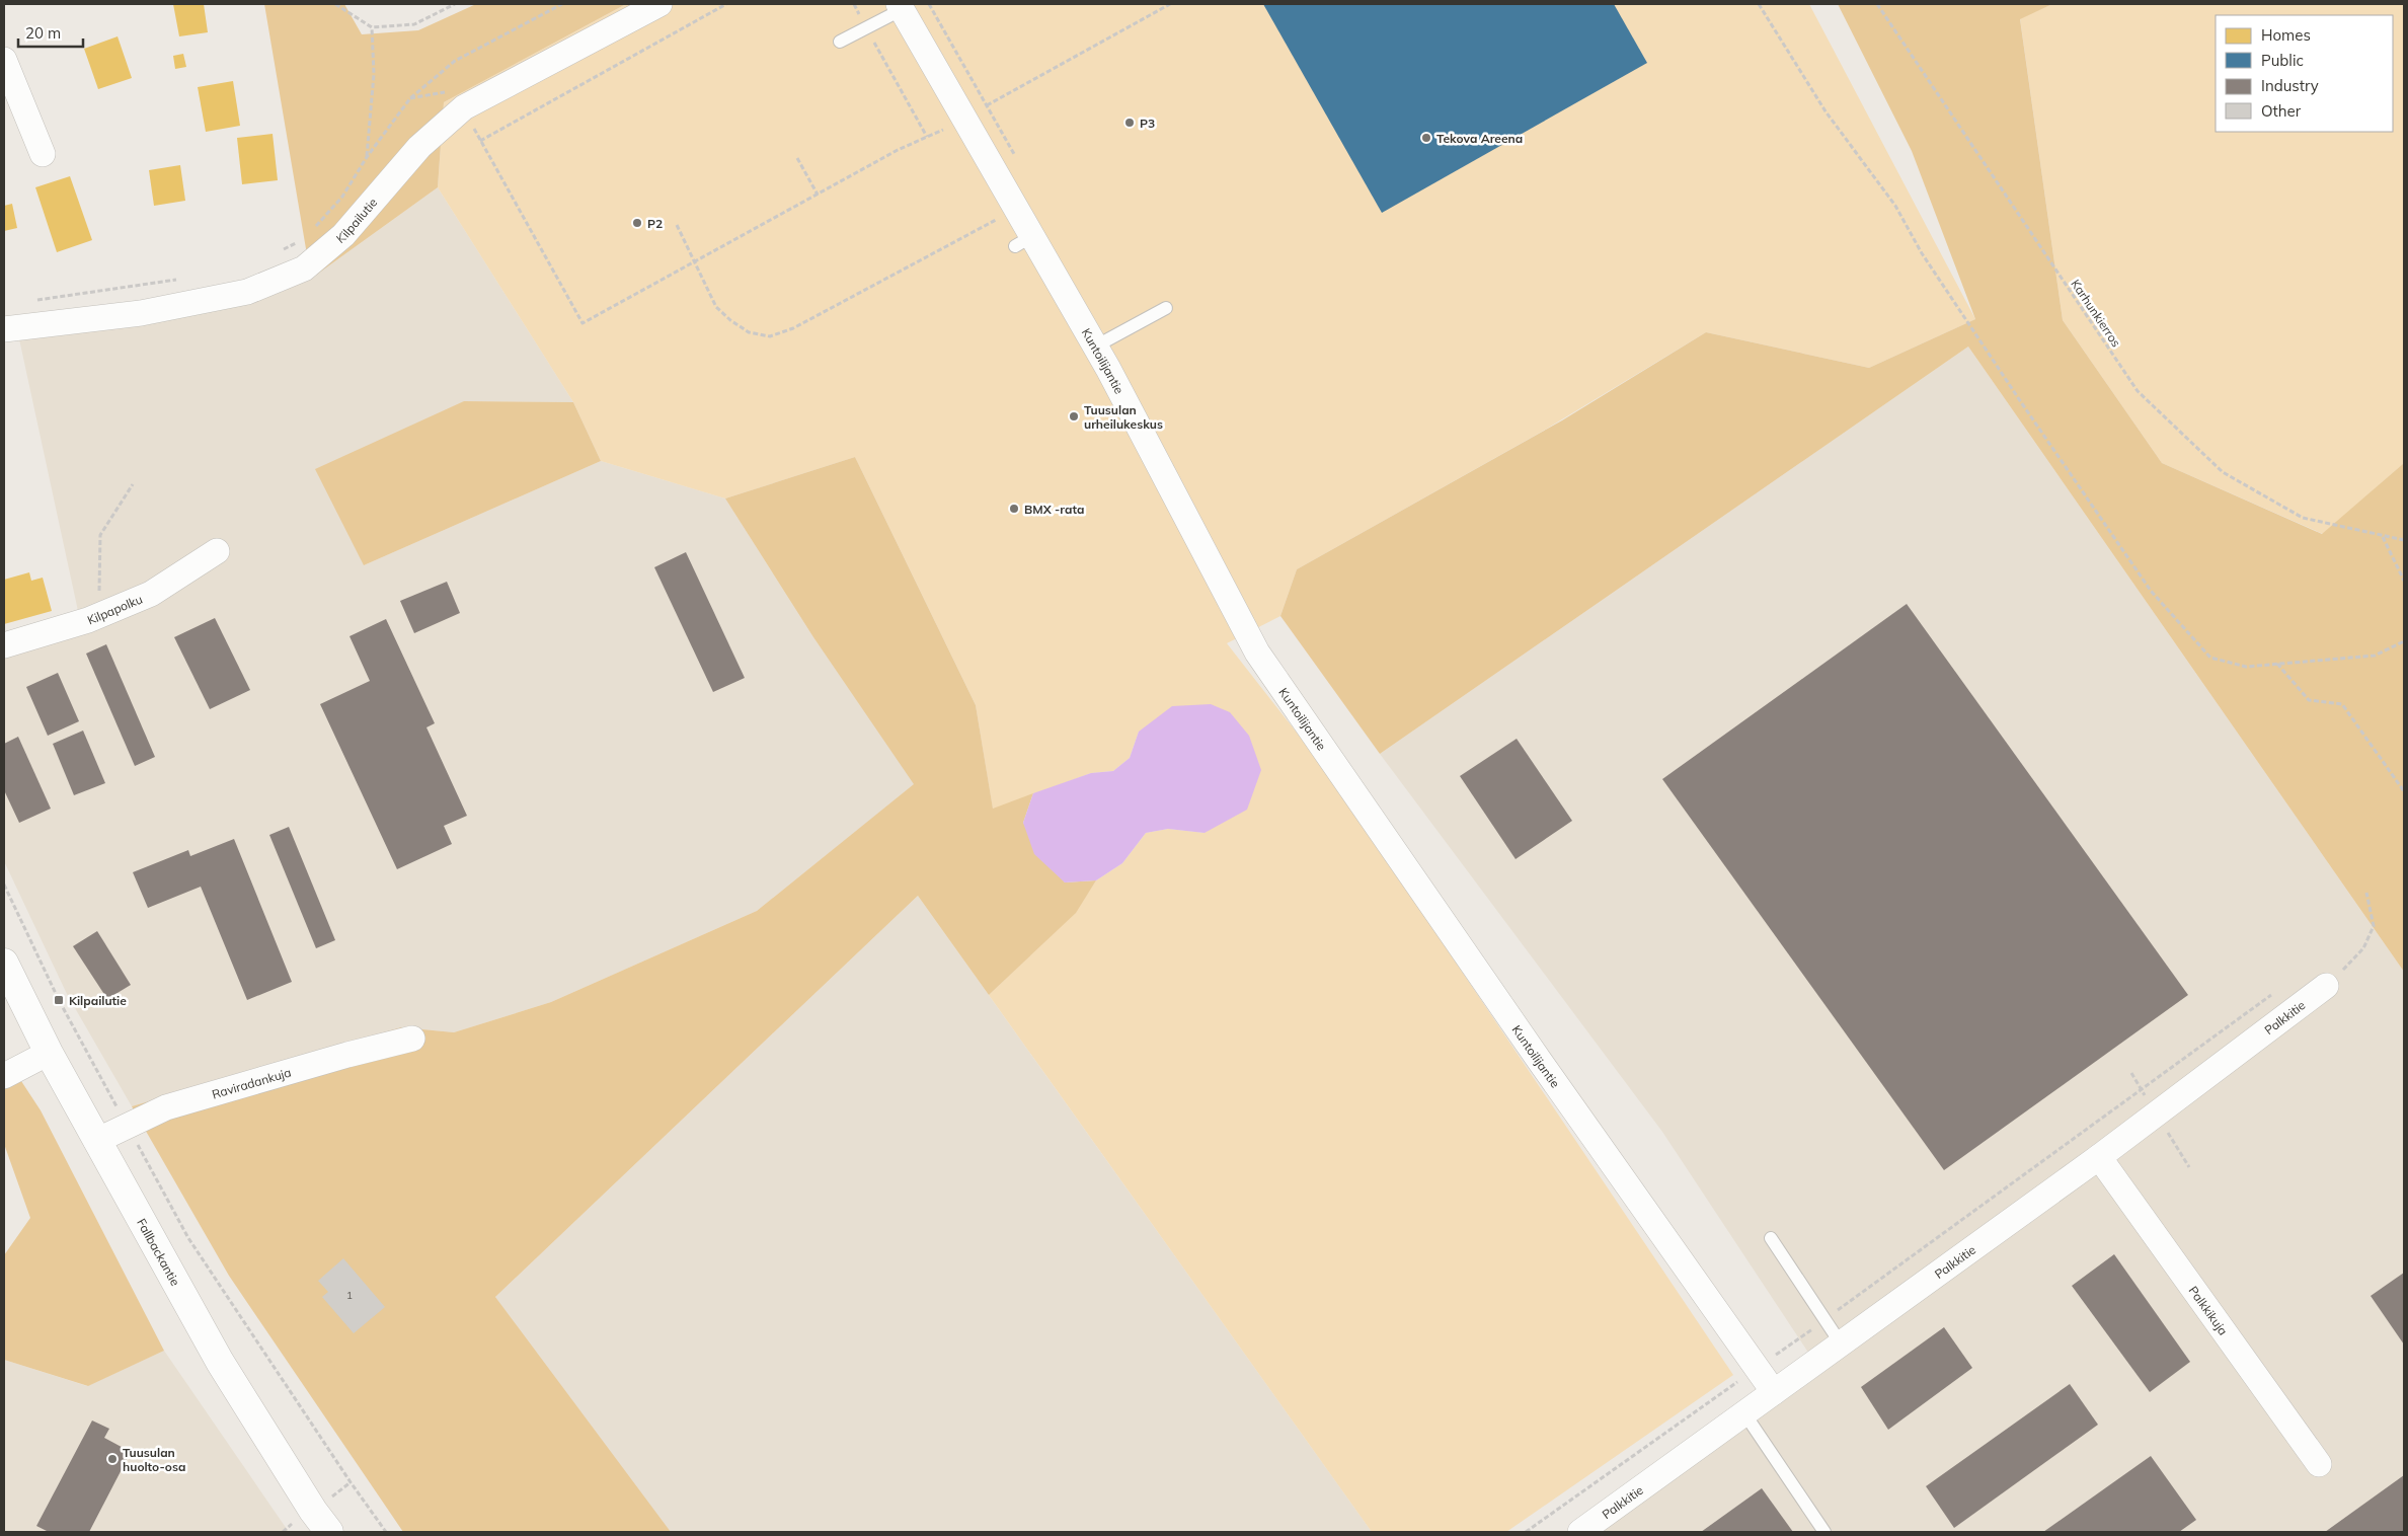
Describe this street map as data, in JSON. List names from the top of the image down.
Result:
{
  "streets": {
    "street": [
      "Kilpailutie",
      "Kuntoilijantie",
      "Kilpapolku",
      "Palkkitie",
      "Raviradankuja",
      "Fallbackantie",
      "Palkkikuja"
    ],
    "path": ["Karhunkierros"]
  },
  "crossings": [
    ["Kuntoilijantie", "Palkkitie"],
    ["Palkkitie", "Palkkikuja"],
    ["Raviradankuja", "Fallbackantie"]
  ],
  "places": {
    "other": [
      "P3",
      "Tekova Areena",
      "P2",
      "Tuusulan urheilukeskus",
      "BMX -rata",
      "Tuusulan huolto-osa"
    ],
    "transit": ["Kilpailutie"]
  },
  "house_numbers": ["1"],
  "legend": [
    "Homes",
    "Public",
    "Industry",
    "Other"
  ],
  "scale_bar": "20 m"
}
